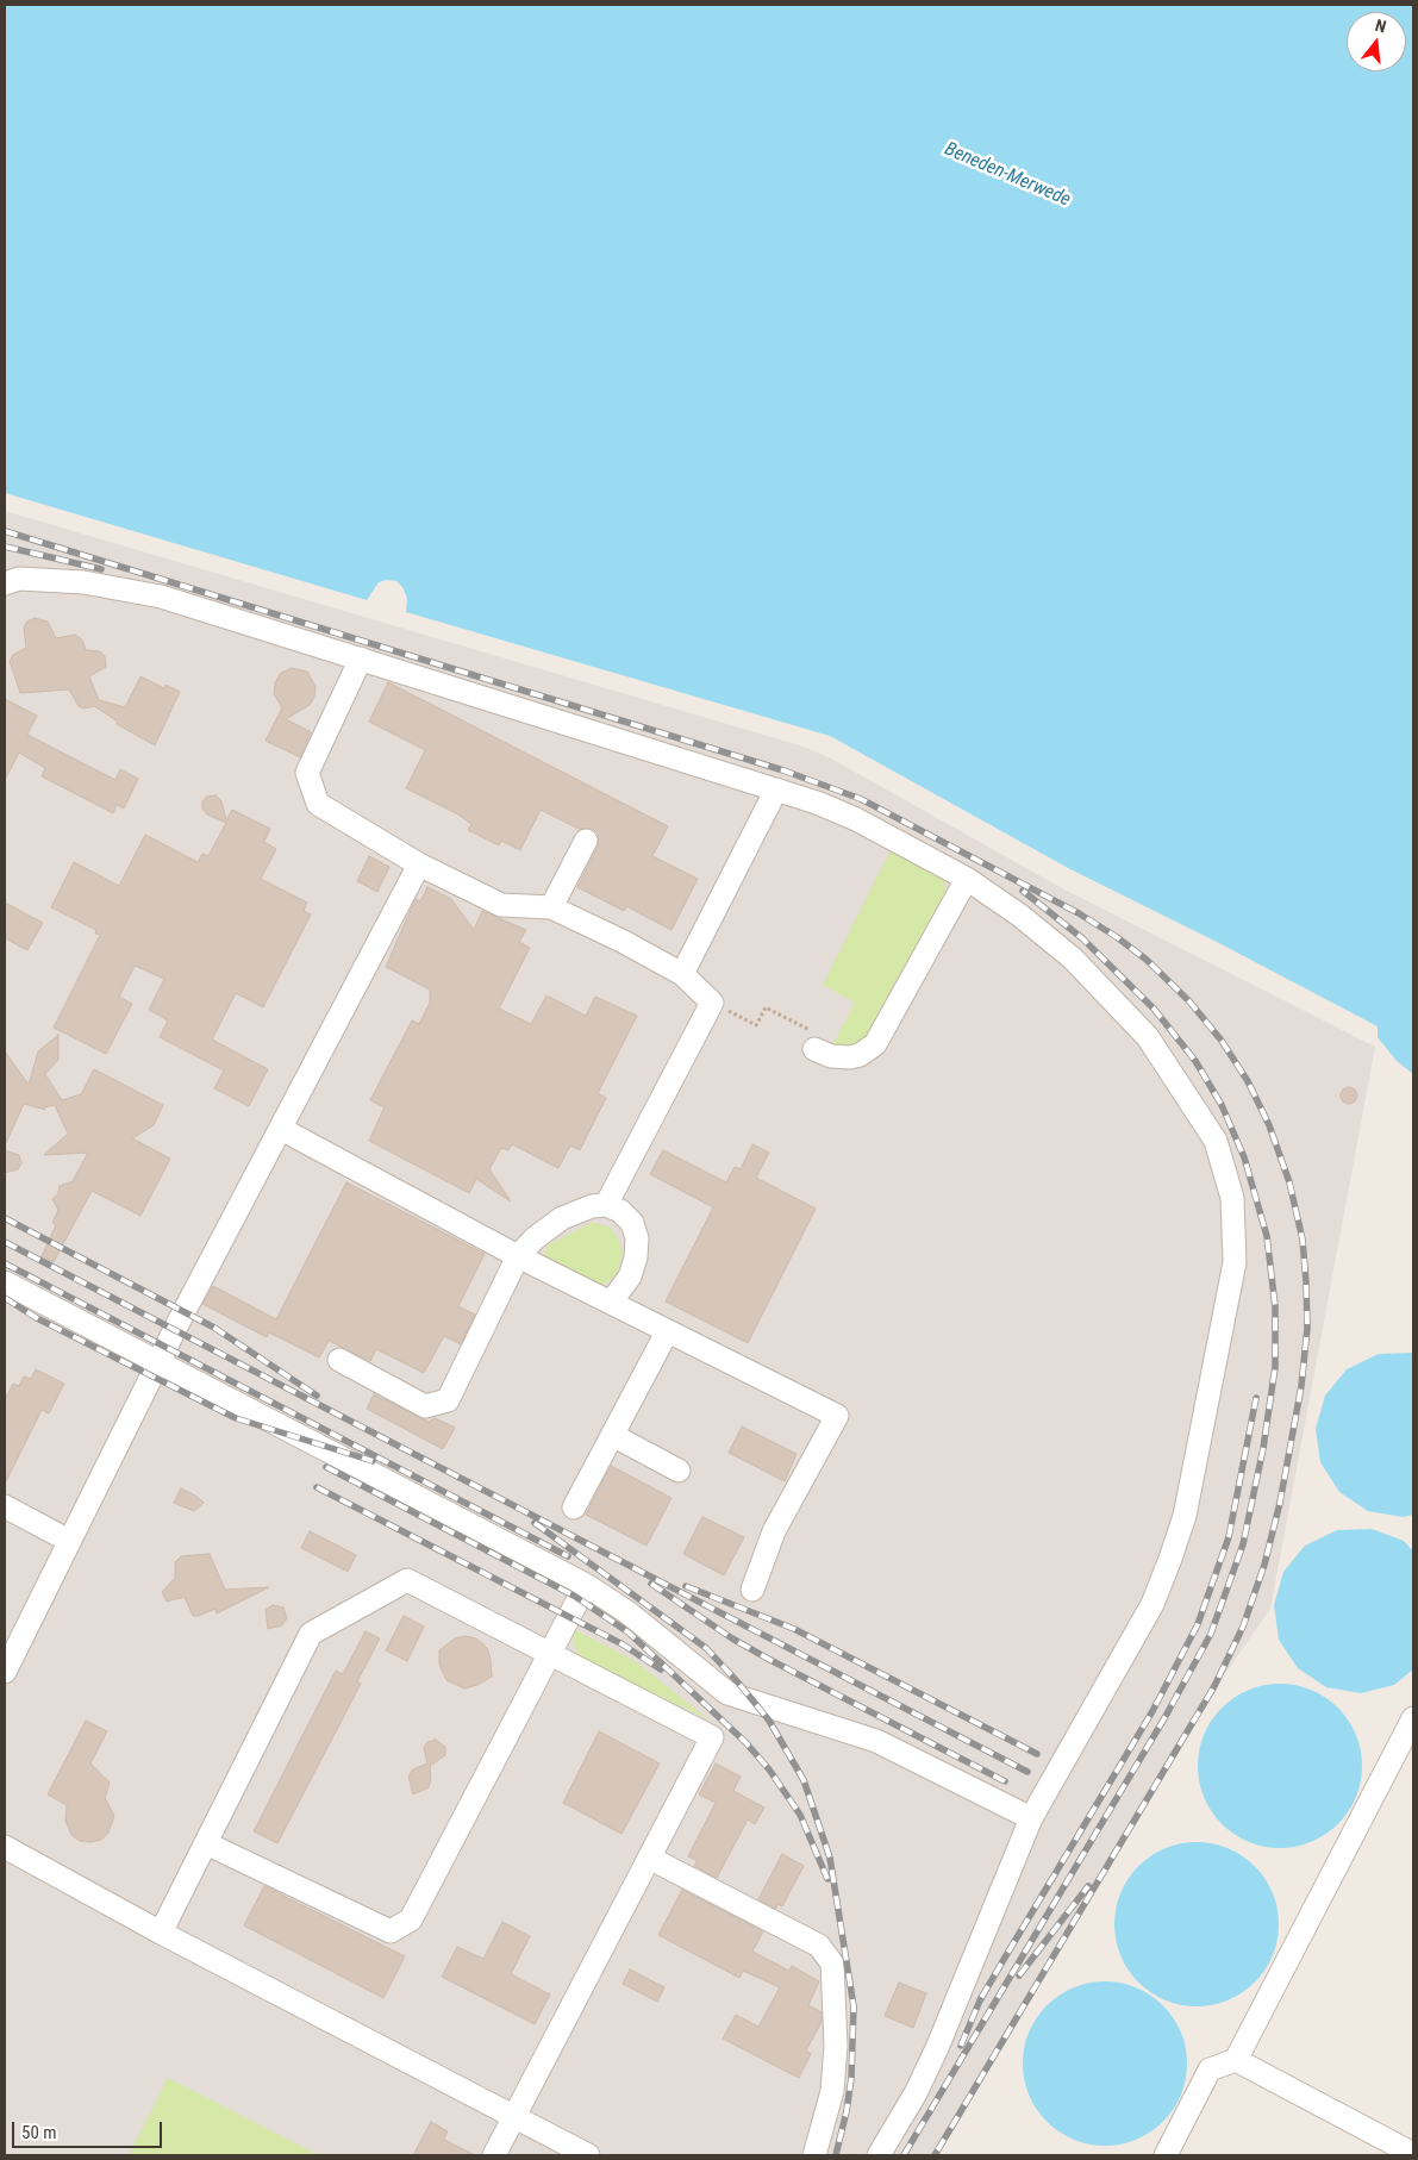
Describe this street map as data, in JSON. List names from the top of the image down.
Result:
{
  "water": ["Beneden-Merwede"],
  "scale_bar": "50 m",
  "north": "top"
}
